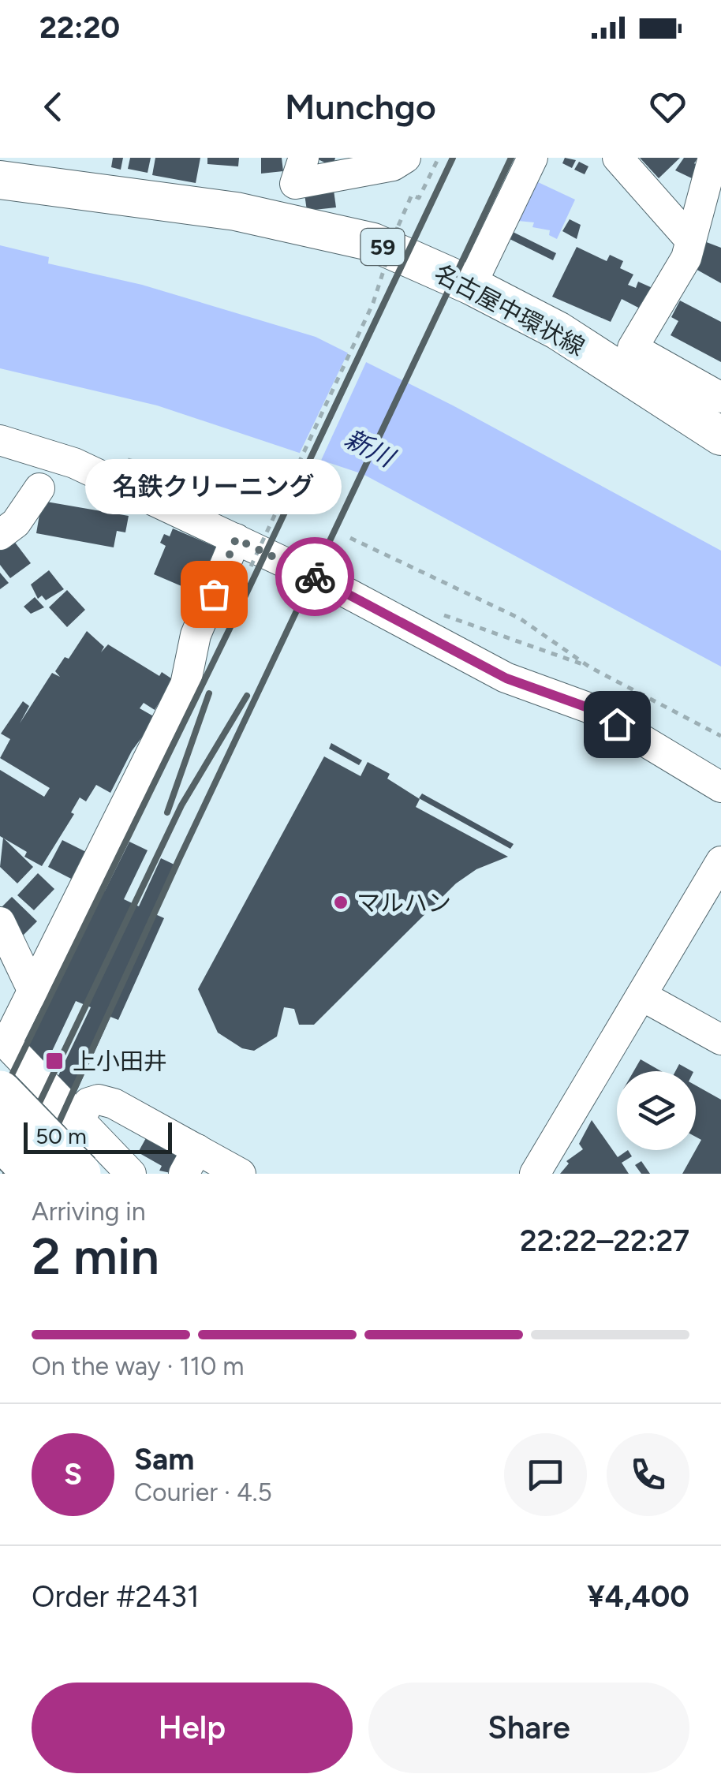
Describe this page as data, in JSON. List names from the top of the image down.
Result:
{
  "streets": {
    "main road": ["59", "名古屋中環状線"]
  },
  "water": ["新川"],
  "places": {
    "other": ["名鉄クリーニング", "マルハン"],
    "transit": ["上小田井"]
  },
  "scale_bar": "50 m",
  "page": {
    "status": "22:20",
    "header": "Munchgo",
    "bubble": "名鉄クリーニング",
    "scale": "50 m",
    "heading": ["2 min", "Arriving in", "22:22–22:27"],
    "panel": [
      "Sam",
      "Courier · 4.5",
      "Order #2431",
      "¥4,400"
    ],
    "bar": "On the way · 110 m",
    "round": "S",
    "buttons": ["Help", "Share"]
  }
}
